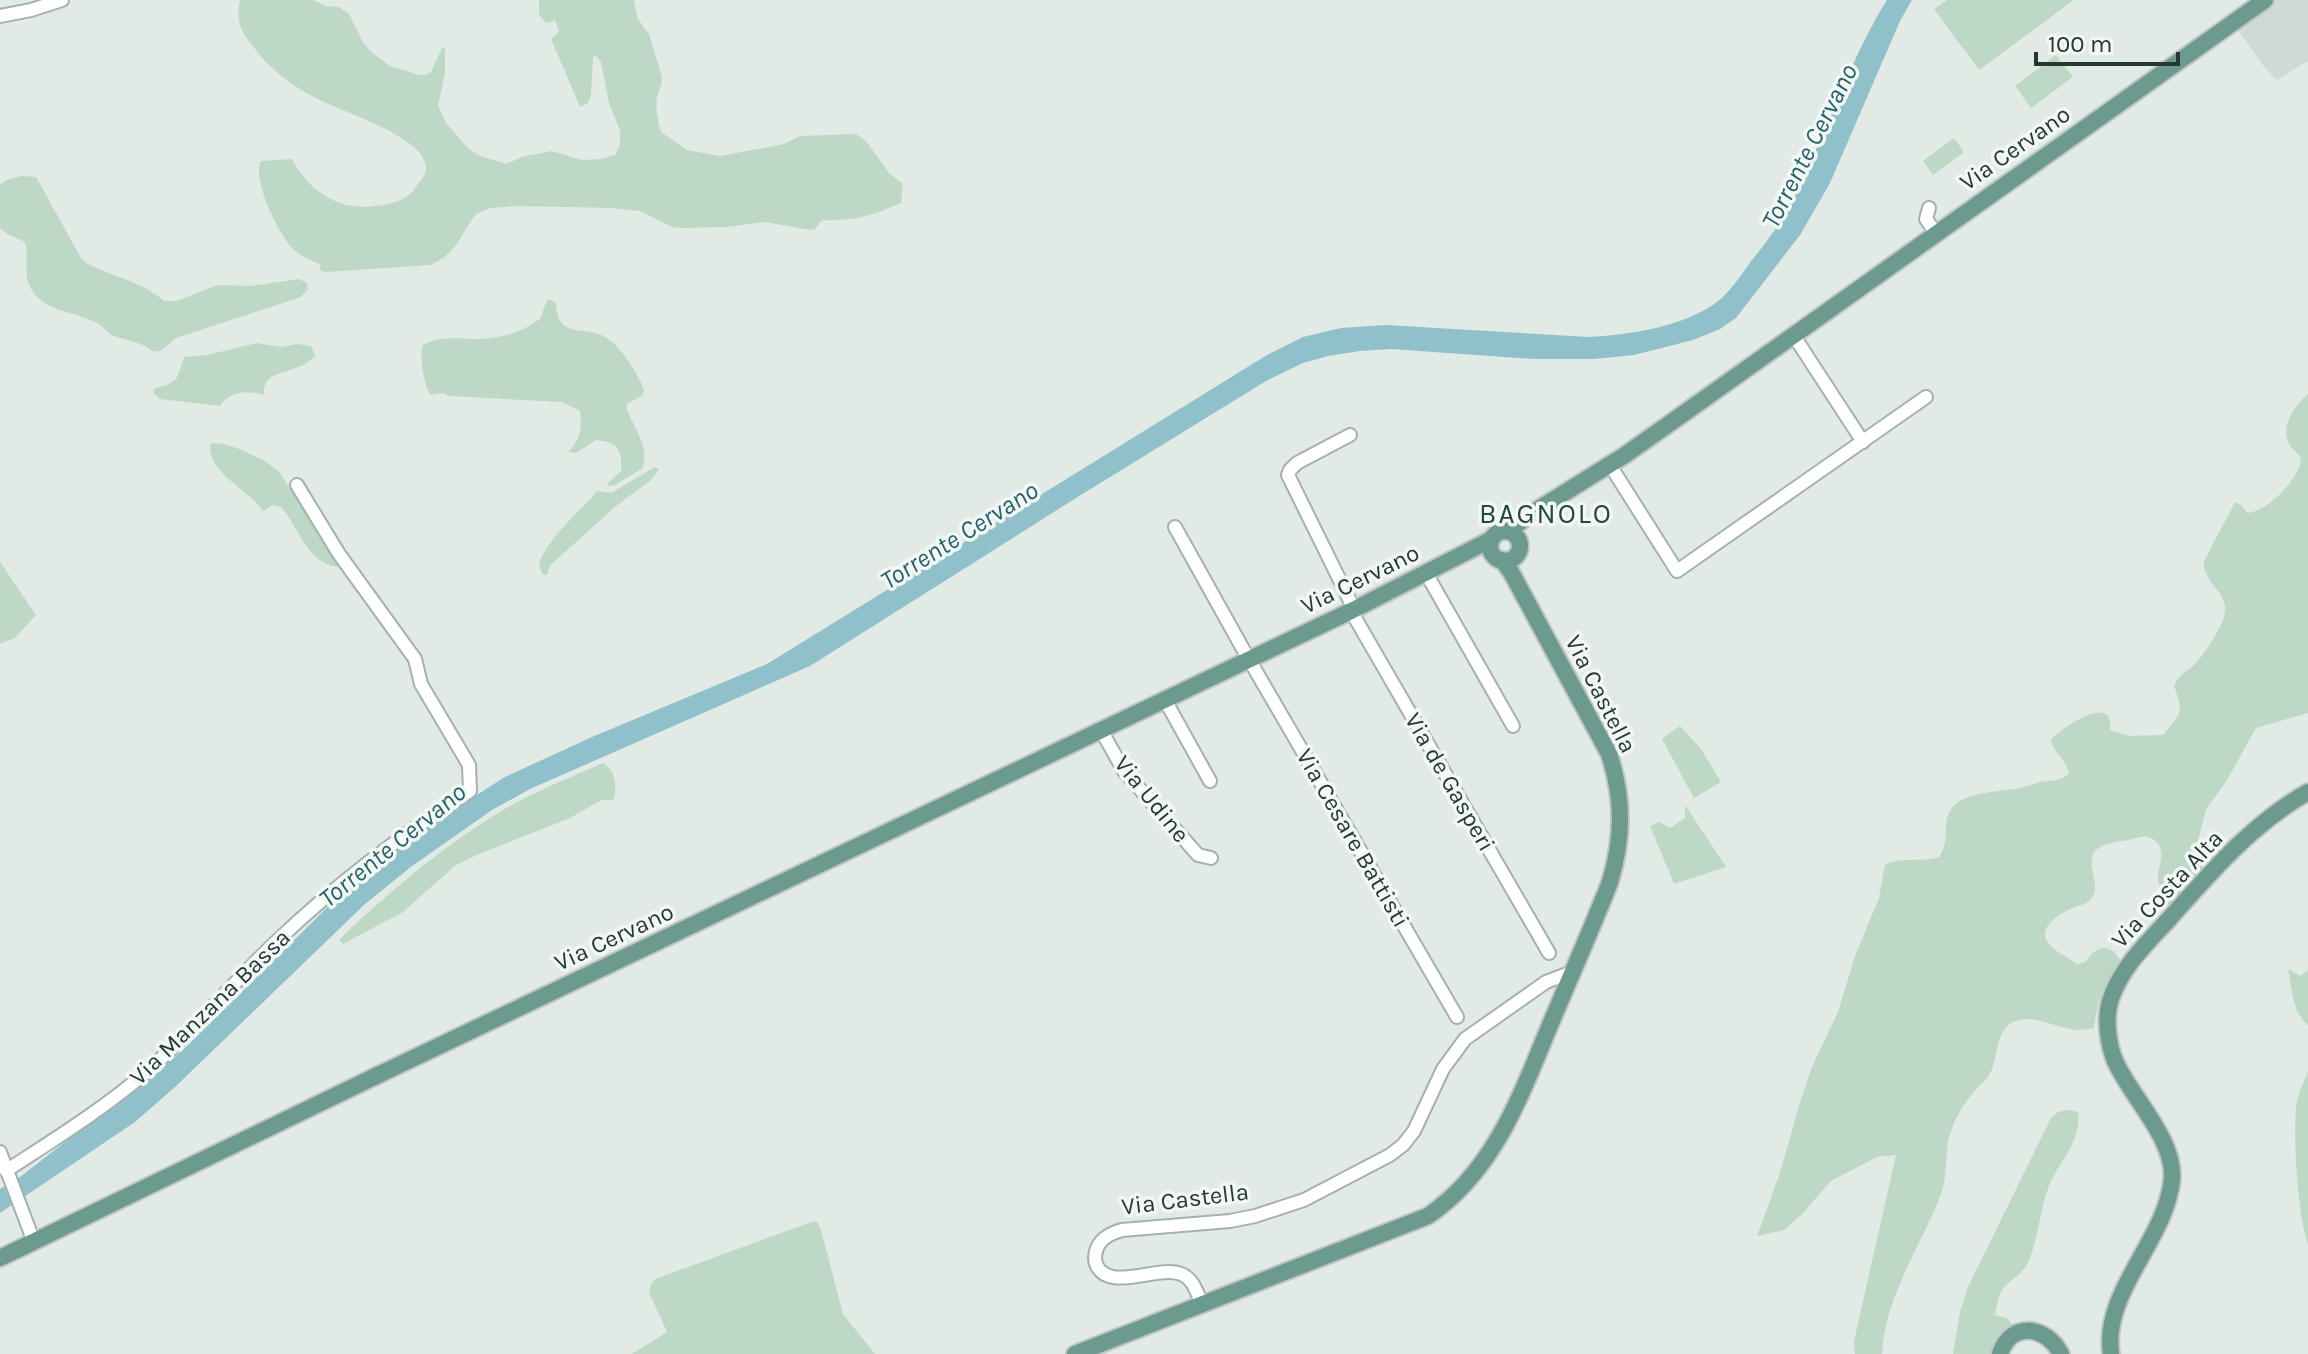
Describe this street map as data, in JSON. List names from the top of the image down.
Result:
{
  "streets": {
    "main road": ["Via Cervano", "Via Castella", "Via Costa Alta"],
    "street": [
      "Via de Gasperi",
      "Via Udine",
      "Via Cesare Battisti",
      "Via Manzana Bassa"
    ]
  },
  "crossings": [
    ["Via Cervano", "Via de Gasperi"],
    ["Via Cervano", "Via Udine"],
    ["Via Cervano", "Via Cesare Battisti"]
  ],
  "districts": ["BAGNOLO"],
  "water": ["Torrente Cervano"],
  "scale_bar": "100 m"
}
